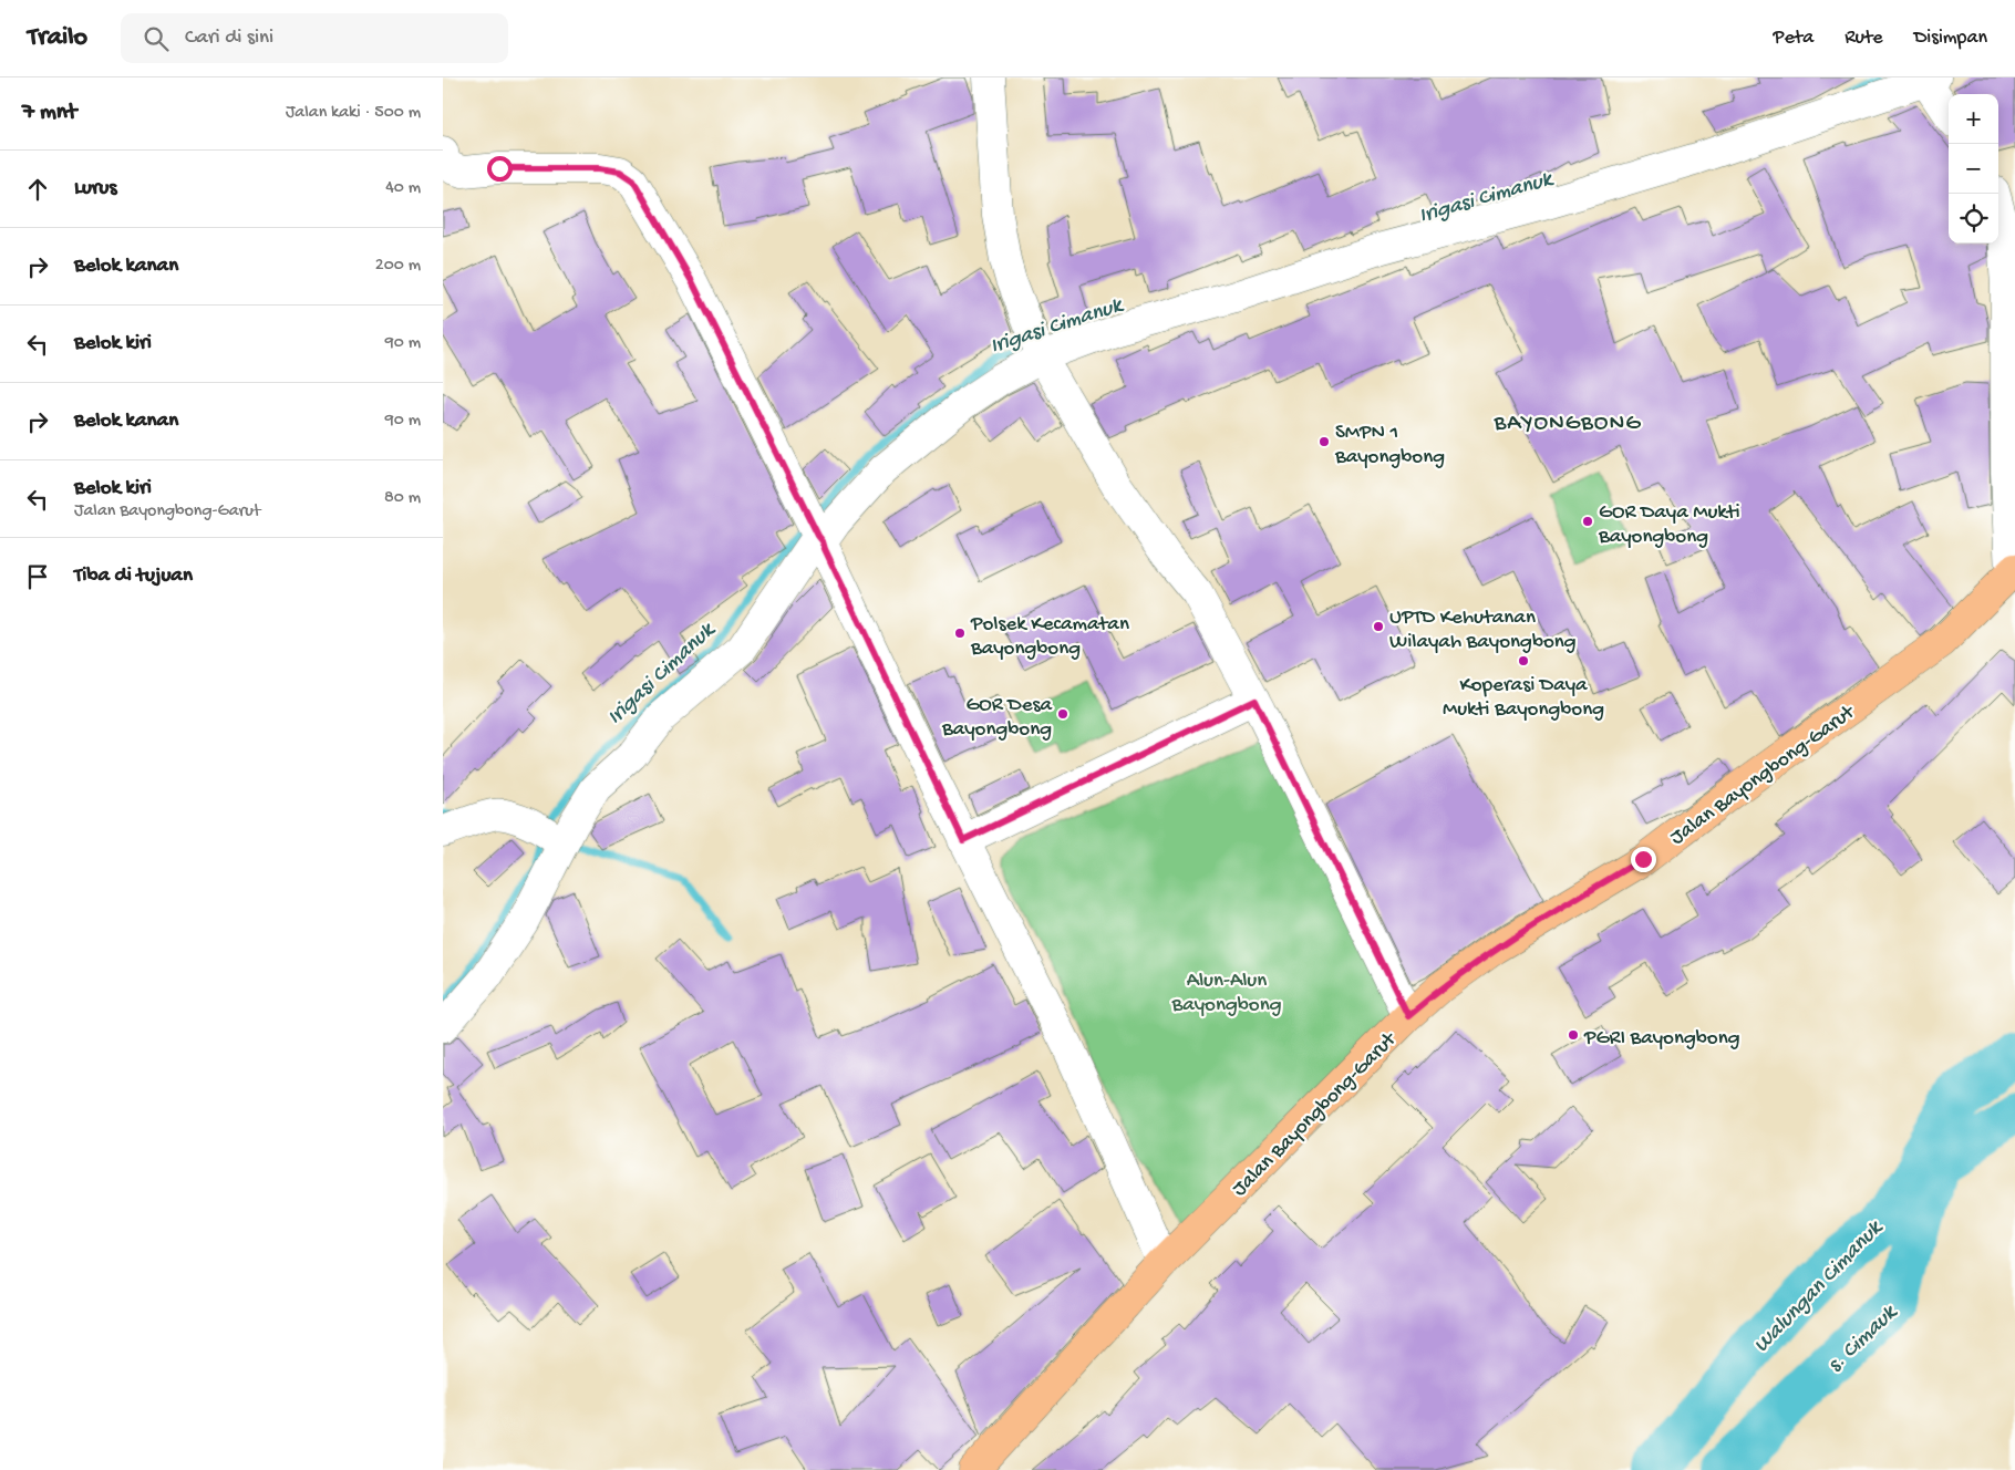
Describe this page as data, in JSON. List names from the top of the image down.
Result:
{
  "streets": {
    "main road": ["Jalan Bayongbong-Garut"]
  },
  "districts": ["BAYONGBONG"],
  "water": ["Irigasi Cimanuk", "Walungan Cimanuk", "s. Cimauk"],
  "parks": ["Alun-Alun Bayongbong"],
  "places": [
    "SMPN 1 Bayongbong",
    "GOR Daya Mukti Bayongbong",
    "UPTD Kehutanan Wilayah Bayongbong",
    "Polsek Kecamatan Bayongbong",
    "Koperasi Daya Mukti Bayongbong",
    "GOR Desa Bayongbong",
    "PGRI Bayongbong"
  ],
  "page": {
    "header": "Trailo",
    "search": "Cari di sini",
    "nav": ["Peta", "Rute", "Disimpan"],
    "heading": ["7 mnt", "Jalan kaki · 500 m"],
    "map_buttons": ["+", "−"],
    "list": [
      ["Lurus", "40 m"],
      ["Belok kanan", "200 m"],
      ["Belok kiri", "90 m"],
      ["Belok kanan", "90 m"],
      ["Belok kiri", "Jalan Bayongbong-Garut", "80 m"],
      "Tiba di tujuan"
    ]
  }
}
